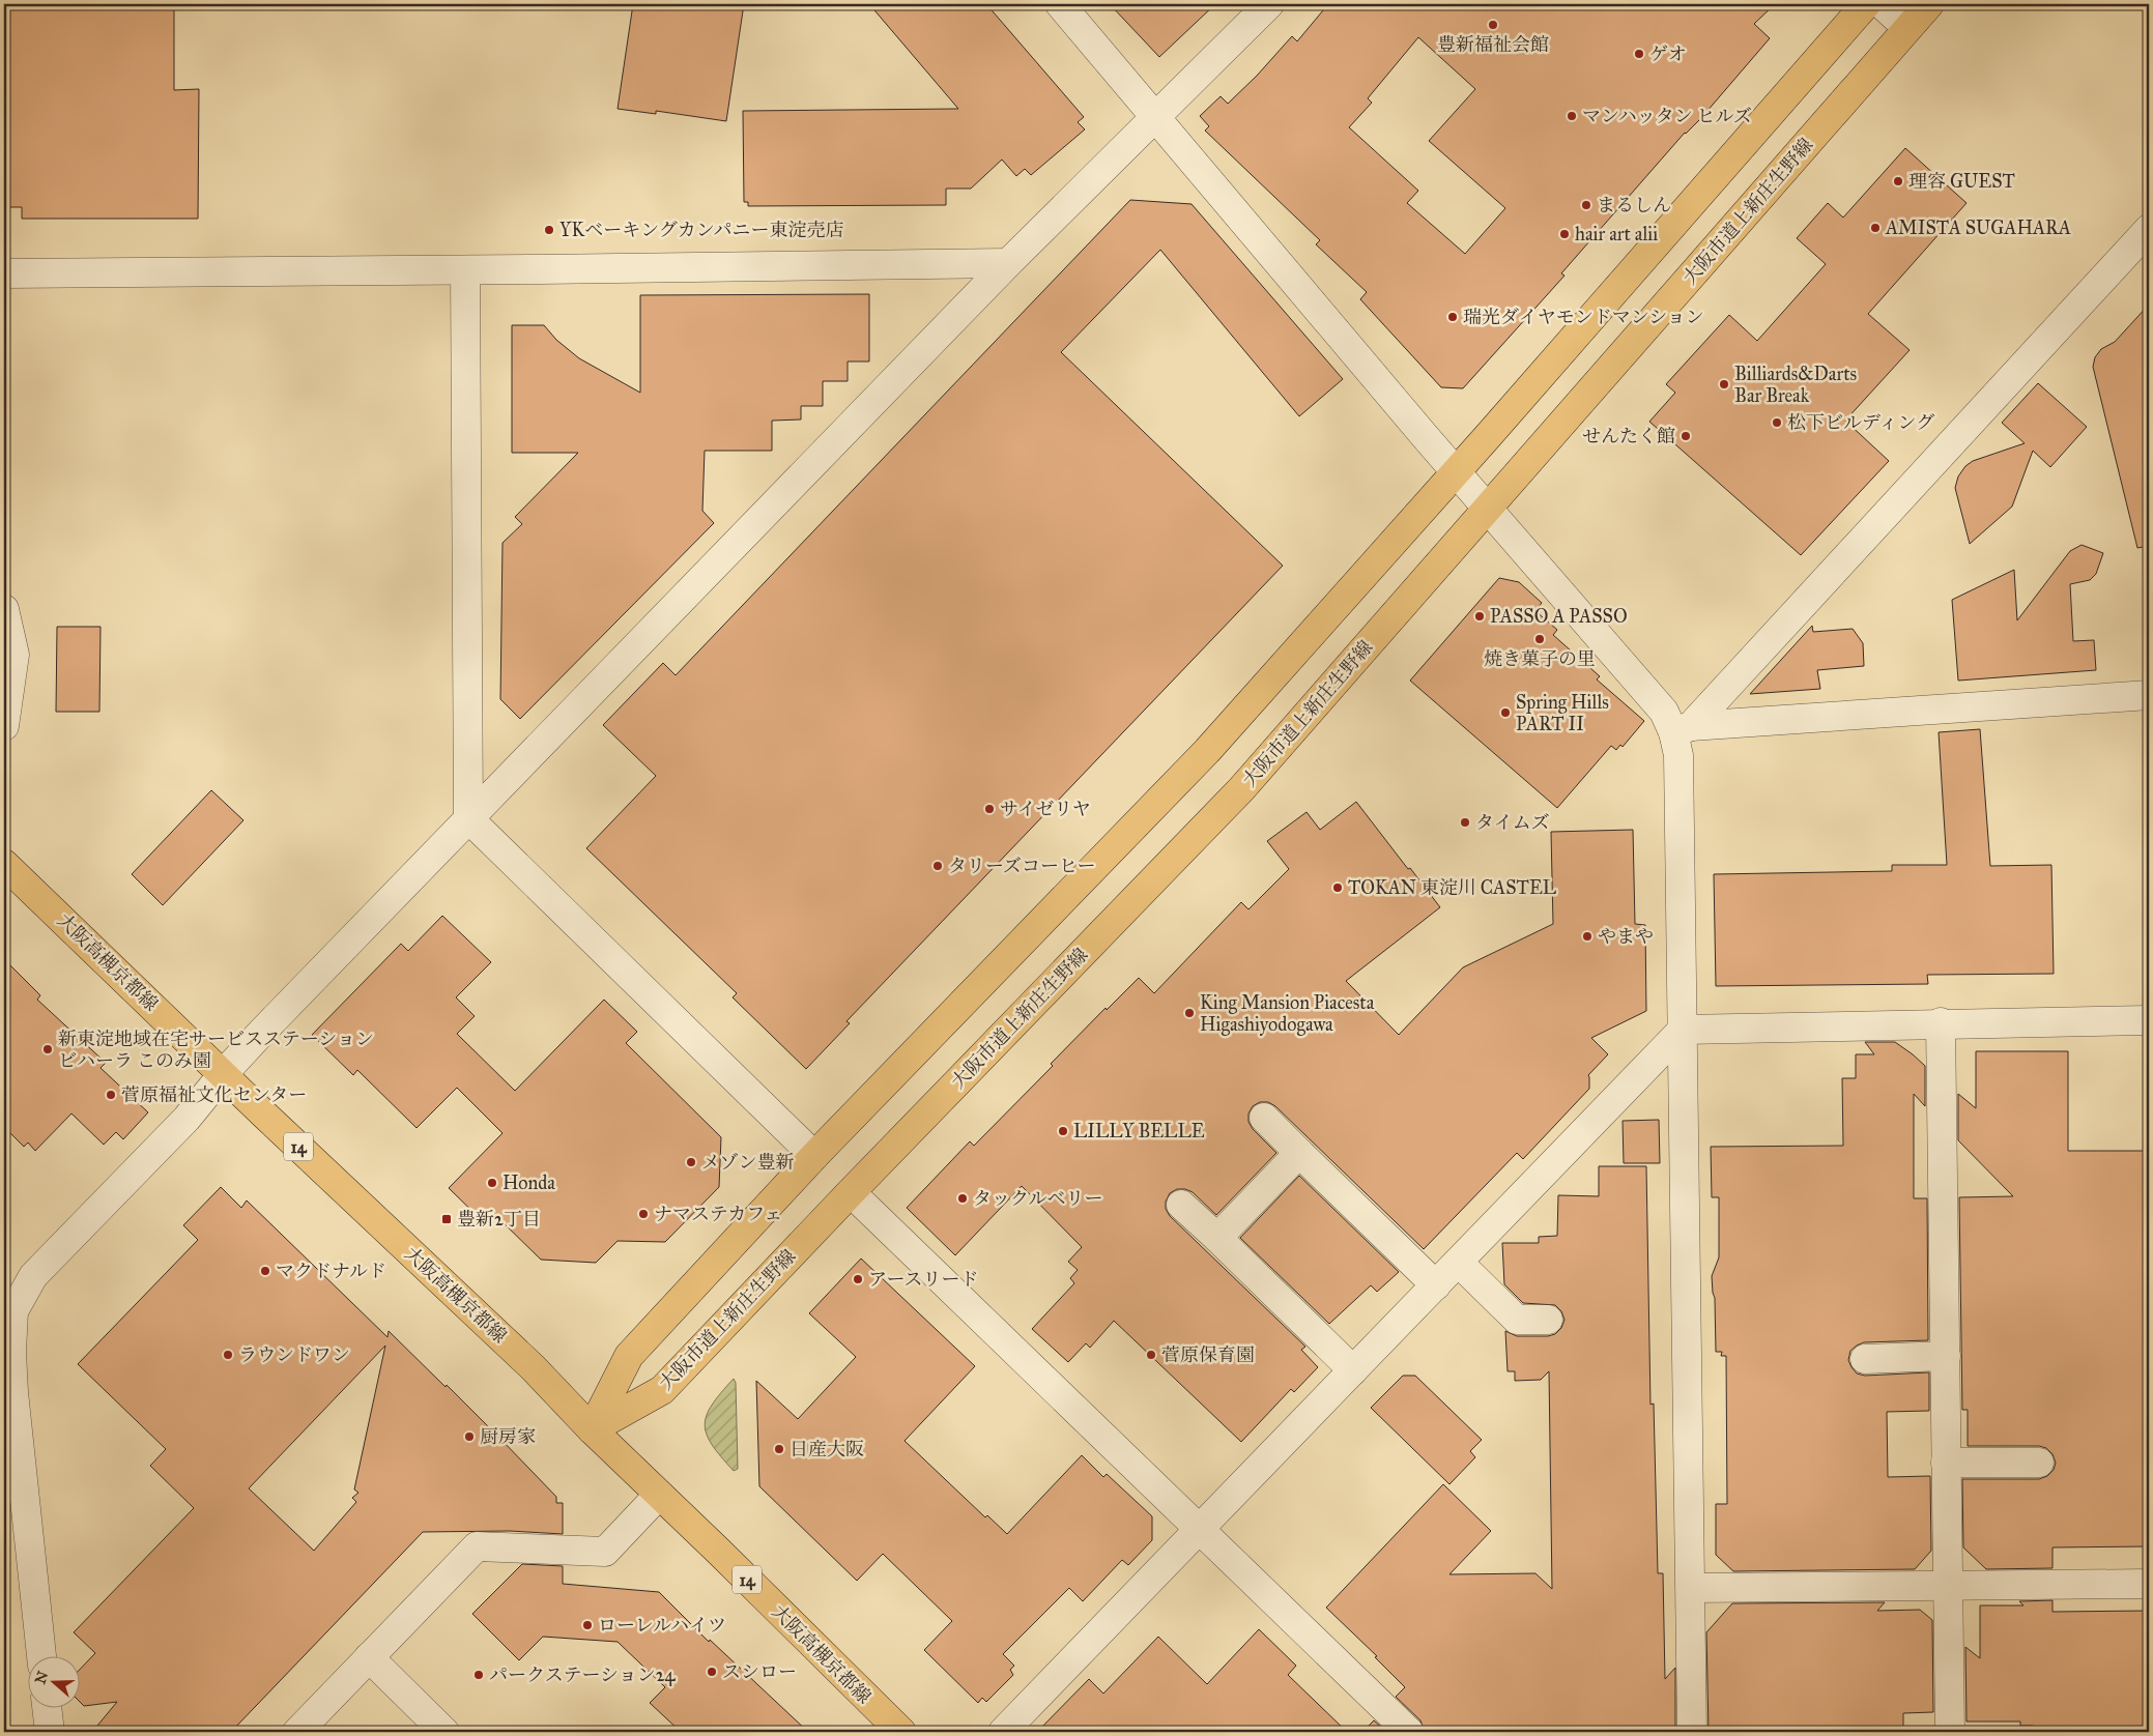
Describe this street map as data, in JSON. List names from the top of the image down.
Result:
{
  "streets": {
    "main road": ["大阪市道上新庄生野線", "大阪高槻京都線", "14"]
  },
  "crossings": [
    ["大阪市道上新庄生野線", "大阪高槻京都線"]
  ],
  "places": {
    "other": [
      "豊新福祉会館",
      "ゲオ",
      "マンハッタン ヒルズ",
      "理容 GUEST",
      "まるしん",
      "AMISTA SUGAHARA",
      "YKベーキングカンパニー東淀売店",
      "hair art alii",
      "瑞光ダイヤモンドマンション",
      "Billiards&Darts Bar Break",
      "松下ビルディング",
      "せんたく館",
      "PASSO A PASSO",
      "焼き菓子の里",
      "Spring Hills PART II",
      "サイゼリヤ",
      "タイムズ",
      "タリーズコーヒー",
      "TOKAN 東淀川 CASTEL",
      "やまや",
      "King Mansion Piacesta Higashiyodogawa",
      "新東淀地域在宅サービスステーション ビハーラ このみ園",
      "菅原福祉文化センター",
      "LILLY BELLE",
      "メゾン豊新",
      "Honda",
      "タックルベリー",
      "ナマステカフェ",
      "マクドナルド",
      "アースリード",
      "ラウンドワン",
      "菅原保育園",
      "厨房家",
      "日産大阪",
      "ローレルハイツ",
      "スシロー",
      "パークステーション24"
    ],
    "transit": ["豊新2丁目"]
  },
  "north": "left"
}
